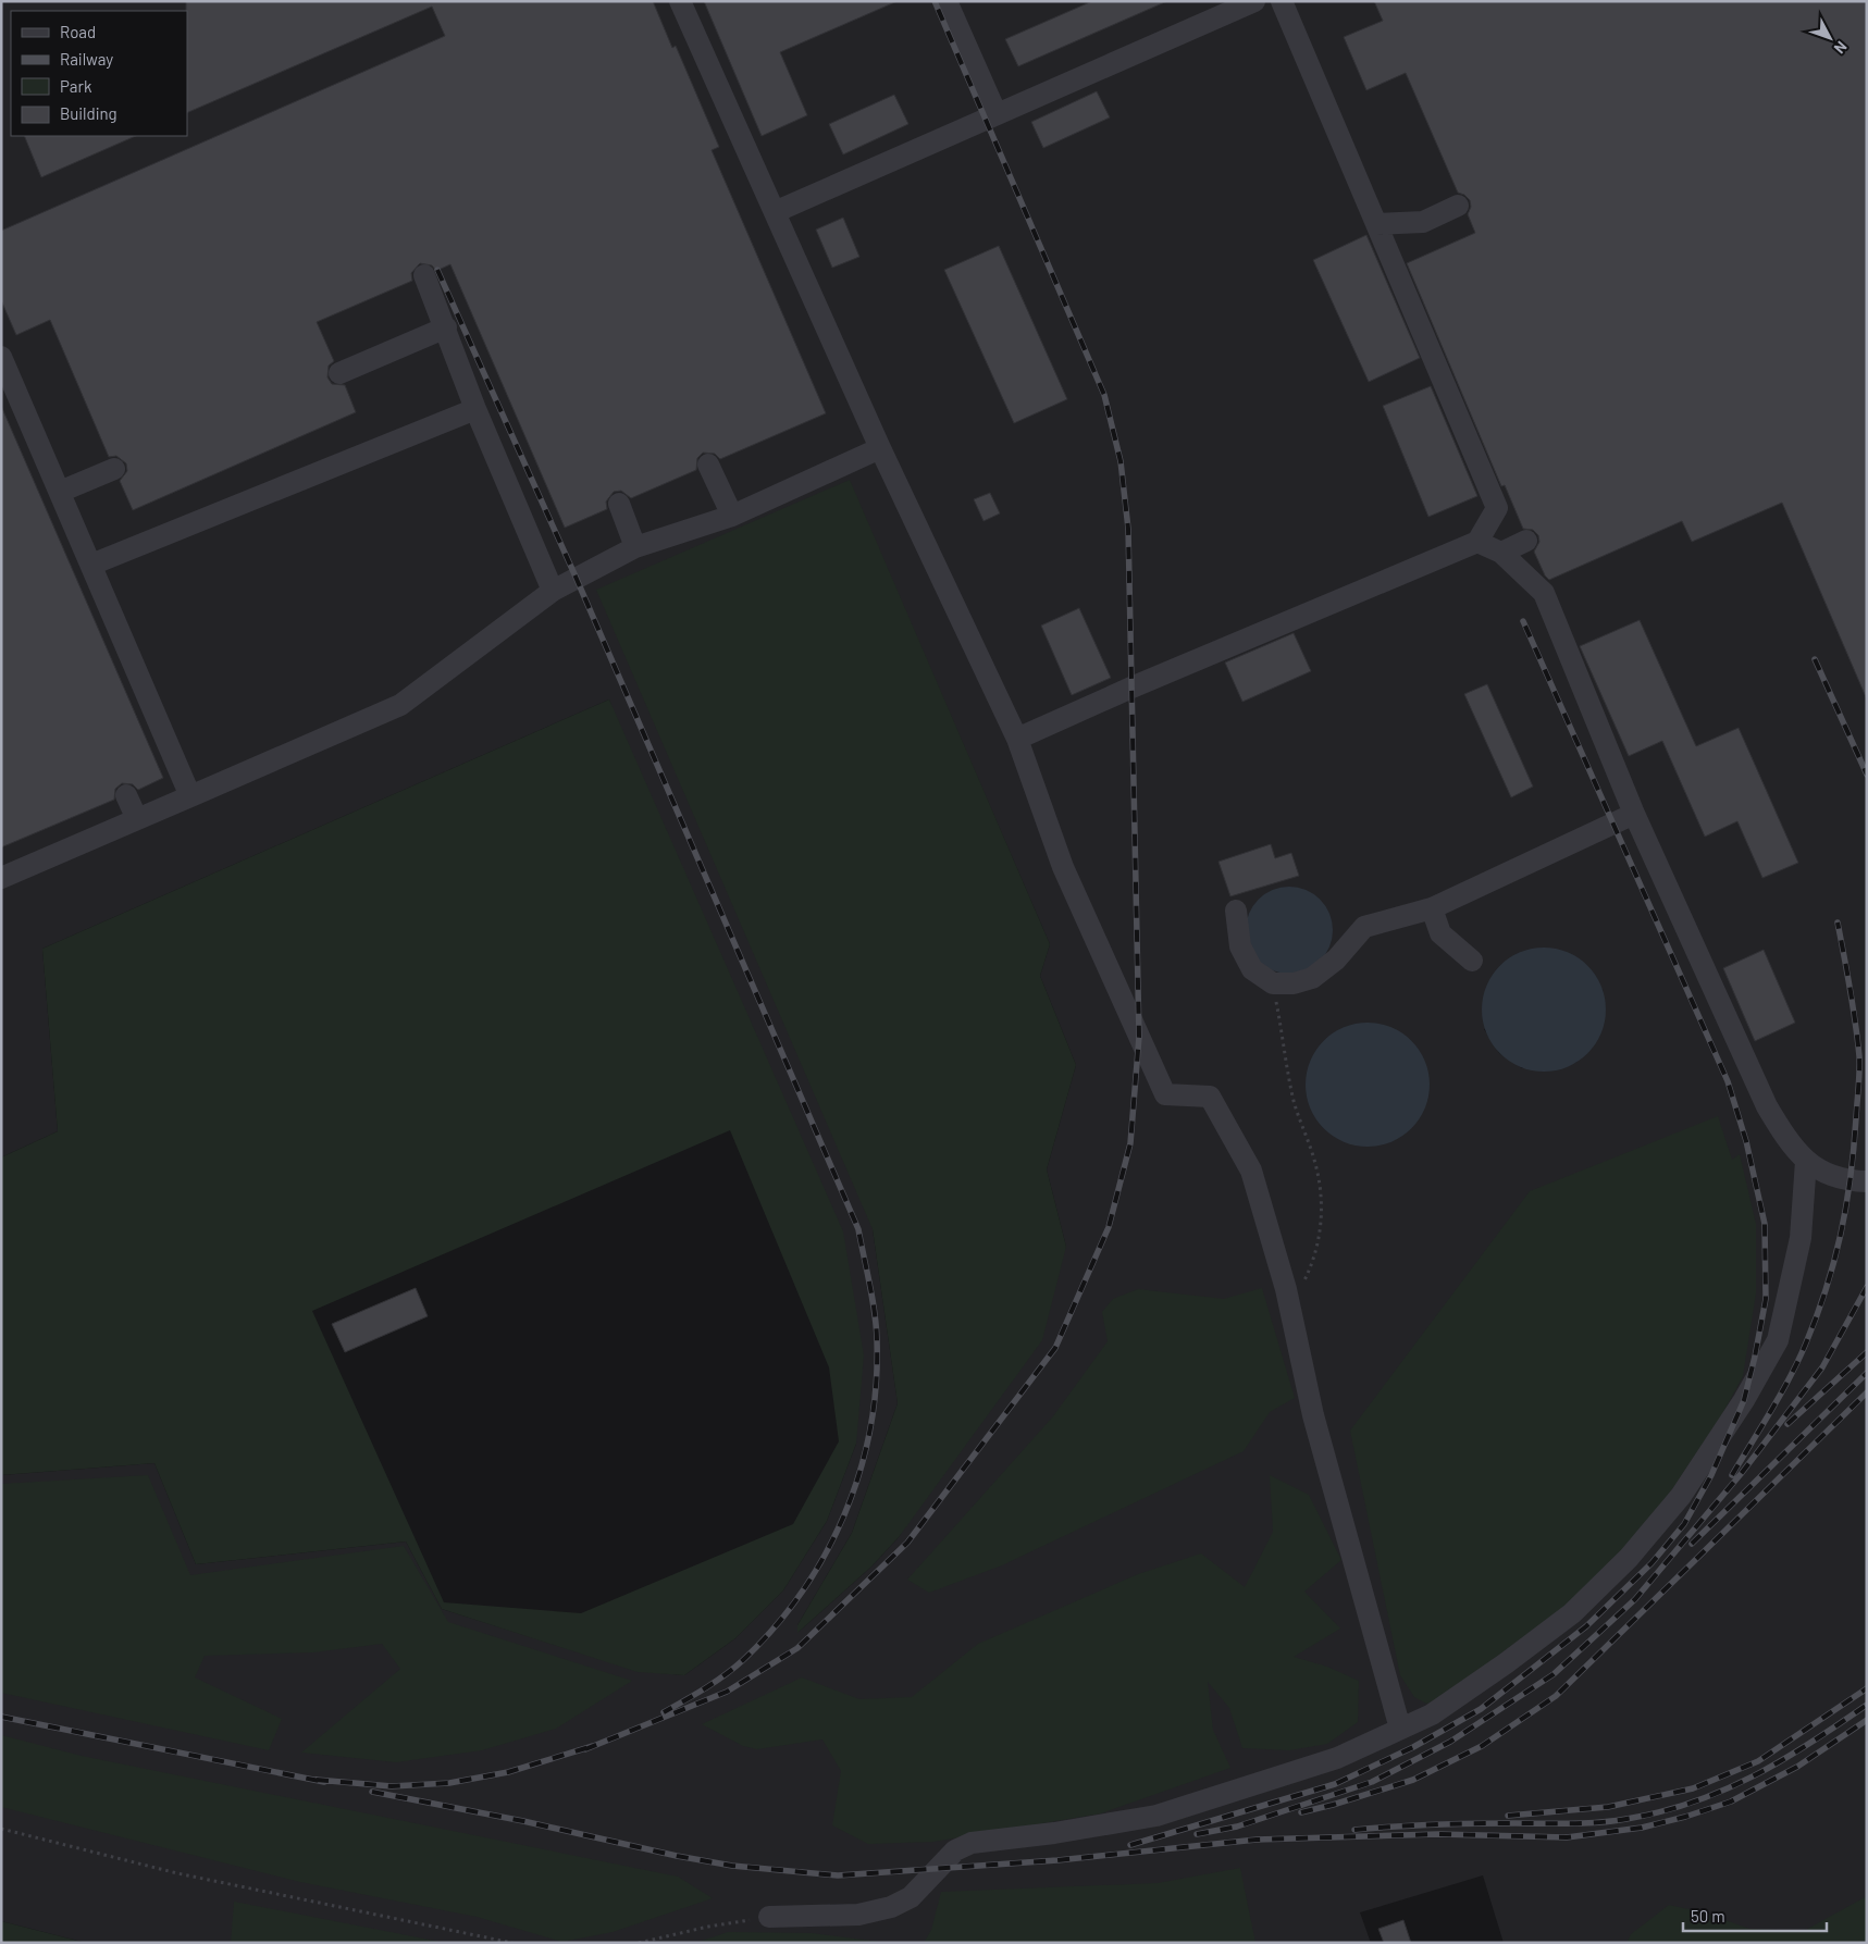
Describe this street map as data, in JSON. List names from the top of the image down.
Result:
{
  "legend": [
    "Road",
    "Railway",
    "Park",
    "Building"
  ],
  "scale_bar": "50 m",
  "north": "bottom right"
}
